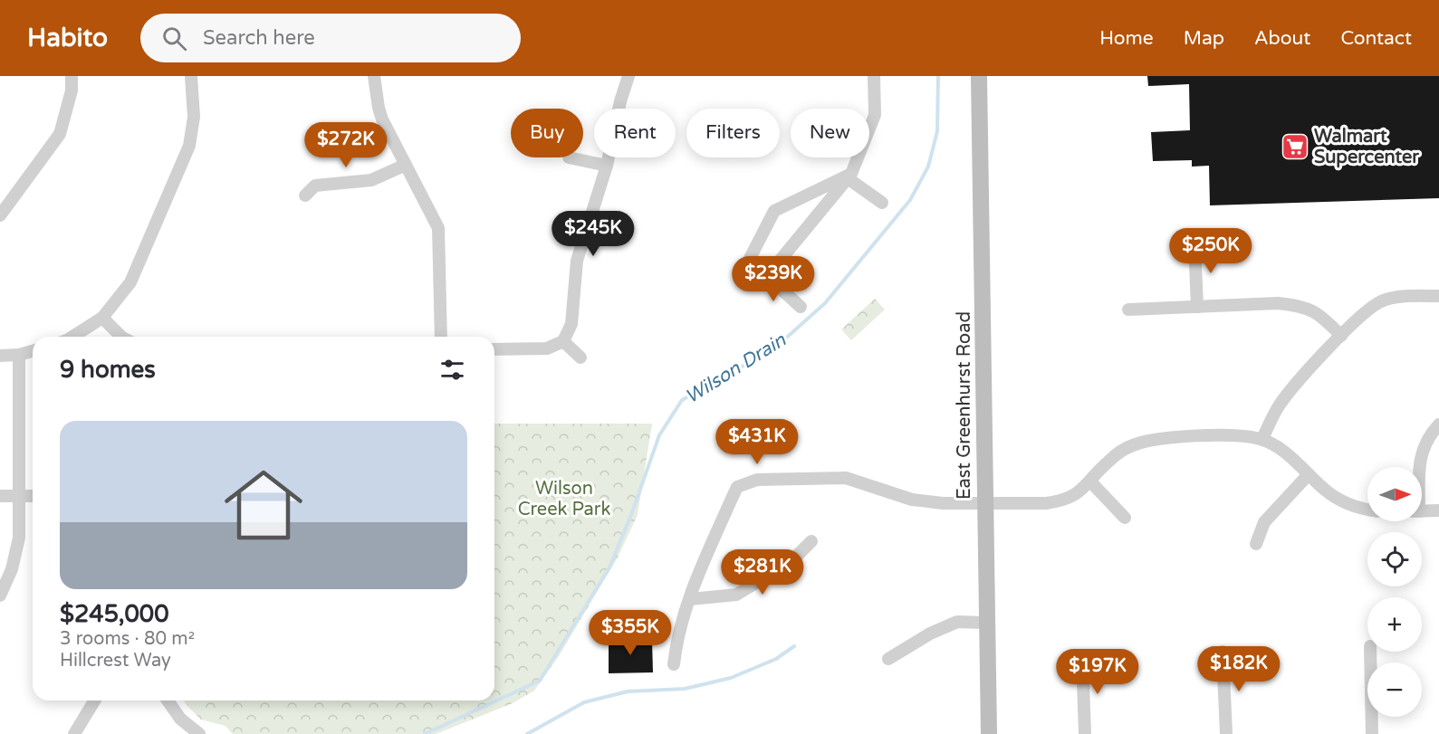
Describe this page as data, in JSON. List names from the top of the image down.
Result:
{
  "streets": {
    "main road": ["East Greenhurst Road"]
  },
  "water": ["Wilson Drain"],
  "parks": ["Wilson Creek Park"],
  "places": {
    "supermarket": ["Walmart Supercenter"]
  },
  "north": "right",
  "page": {
    "header": "Habito",
    "search": "Search here",
    "nav": [
      "Home",
      "Map",
      "About",
      "Contact"
    ],
    "chip": [
      "Buy",
      "Rent",
      "Filters",
      "New"
    ],
    "price": [
      "$272K",
      "$245K",
      "$250K",
      "$239K",
      "$431K",
      "$281K",
      "$355K",
      "$182K",
      "$197K"
    ],
    "heading": "9 homes",
    "list": [
      {
        "name": "$245,000",
        "note": "3 rooms · 80 m² · Hillcrest Way"
      }
    ],
    "map_buttons": ["+", "−"]
  }
}
